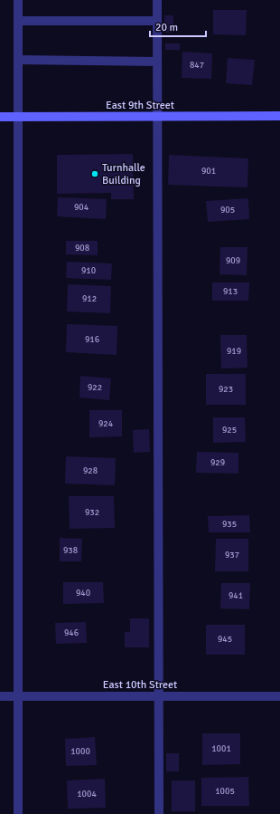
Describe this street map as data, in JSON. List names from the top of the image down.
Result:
{
  "streets": {
    "street": ["East 9th Street", "East 10th Street"]
  },
  "places": ["Turnhalle Building"],
  "house_numbers": [
    "847",
    "901",
    "904",
    "905",
    "908",
    "909",
    "910",
    "913",
    "912",
    "916",
    "919",
    "922",
    "923",
    "924",
    "925",
    "929",
    "928",
    "932",
    "935",
    "938",
    "937",
    "940",
    "941",
    "946",
    "945",
    "1001",
    "1000",
    "1005",
    "1004"
  ],
  "scale_bar": "20 m"
}
